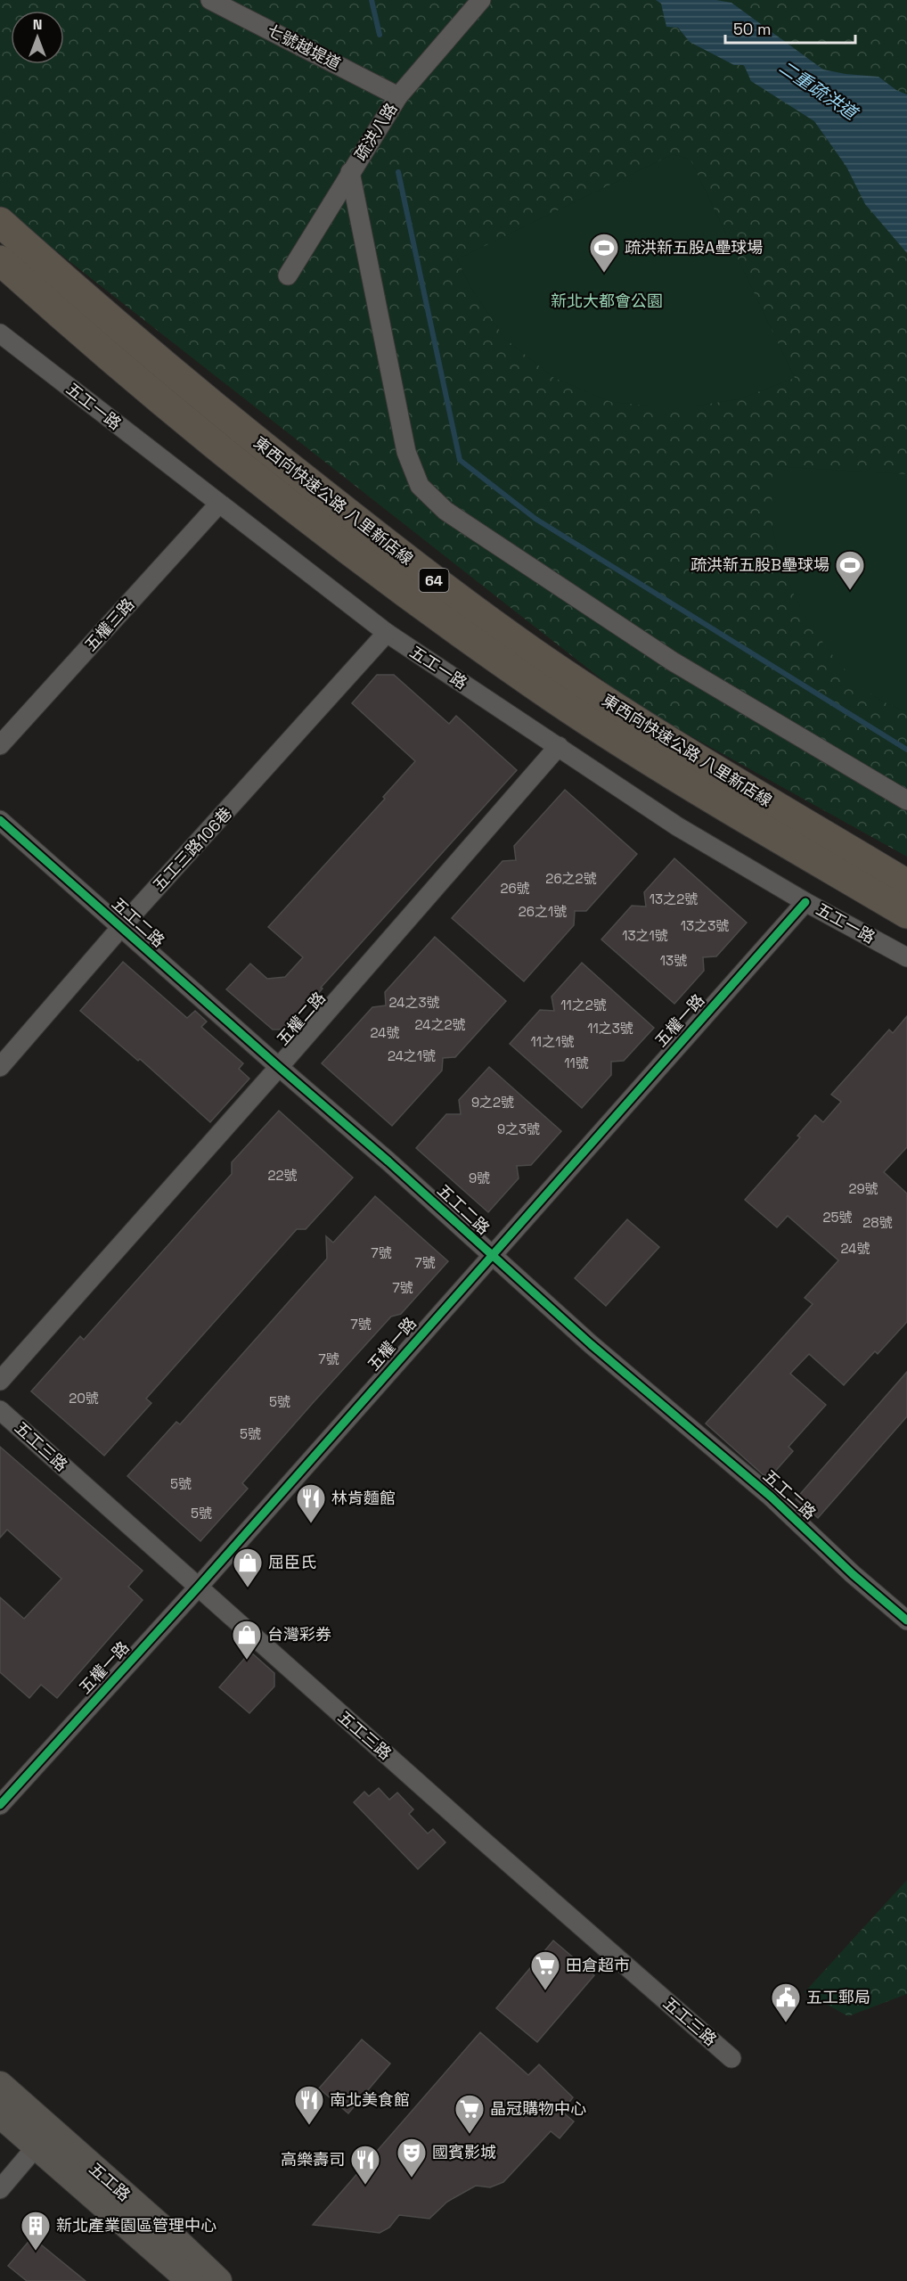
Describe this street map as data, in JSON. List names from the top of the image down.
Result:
{
  "streets": {
    "highway": ["東西向快速公路 八里新店線", "64"],
    "street": [
      "七號越堤道",
      "疏洪八路",
      "五工一路",
      "五權三路",
      "五工三路106巷",
      "五工二路",
      "五權二路",
      "五權一路",
      "五工三路",
      "五工路"
    ]
  },
  "crossings": [
    ["七號越堤道", "疏洪八路"],
    ["五工一路", "五權三路"],
    ["五工一路", "五工三路106巷"],
    ["五工一路", "五權二路"],
    ["五工一路", "五權一路"],
    ["五工三路106巷", "五工二路"],
    ["五工二路", "五權二路"],
    ["五工二路", "五權一路"],
    ["五權一路", "五工三路"]
  ],
  "water": ["二重疏洪道"],
  "parks": ["新北大都會公園"],
  "places": {
    "sports": ["疏洪新五股A壘球場", "疏洪新五股B壘球場"],
    "restaurant": ["林肯麵館", "南北美食館", "高樂壽司"],
    "shop": ["屈臣氏", "台灣彩券"],
    "supermarket": ["田倉超市", "晶冠購物中心"],
    "public building": ["五工郵局"],
    "theatre": ["國賓影城"],
    "building": ["新北產業園區管理中心"]
  },
  "house_numbers": [
    "26之2號",
    "26號",
    "13之2號",
    "26之1號",
    "13之3號",
    "13之1號",
    "13號",
    "24之3號",
    "11之2號",
    "24之2號",
    "11之3號",
    "24號",
    "11之1號",
    "24之1號",
    "11號",
    "9之2號",
    "9之3號",
    "22號",
    "9號",
    "29號",
    "25號",
    "28號",
    "24號",
    "7號",
    "7號",
    "7號",
    "7號",
    "7號",
    "20號",
    "5號",
    "5號",
    "5號",
    "5號"
  ],
  "scale_bar": "50 m",
  "north": "top"
}
